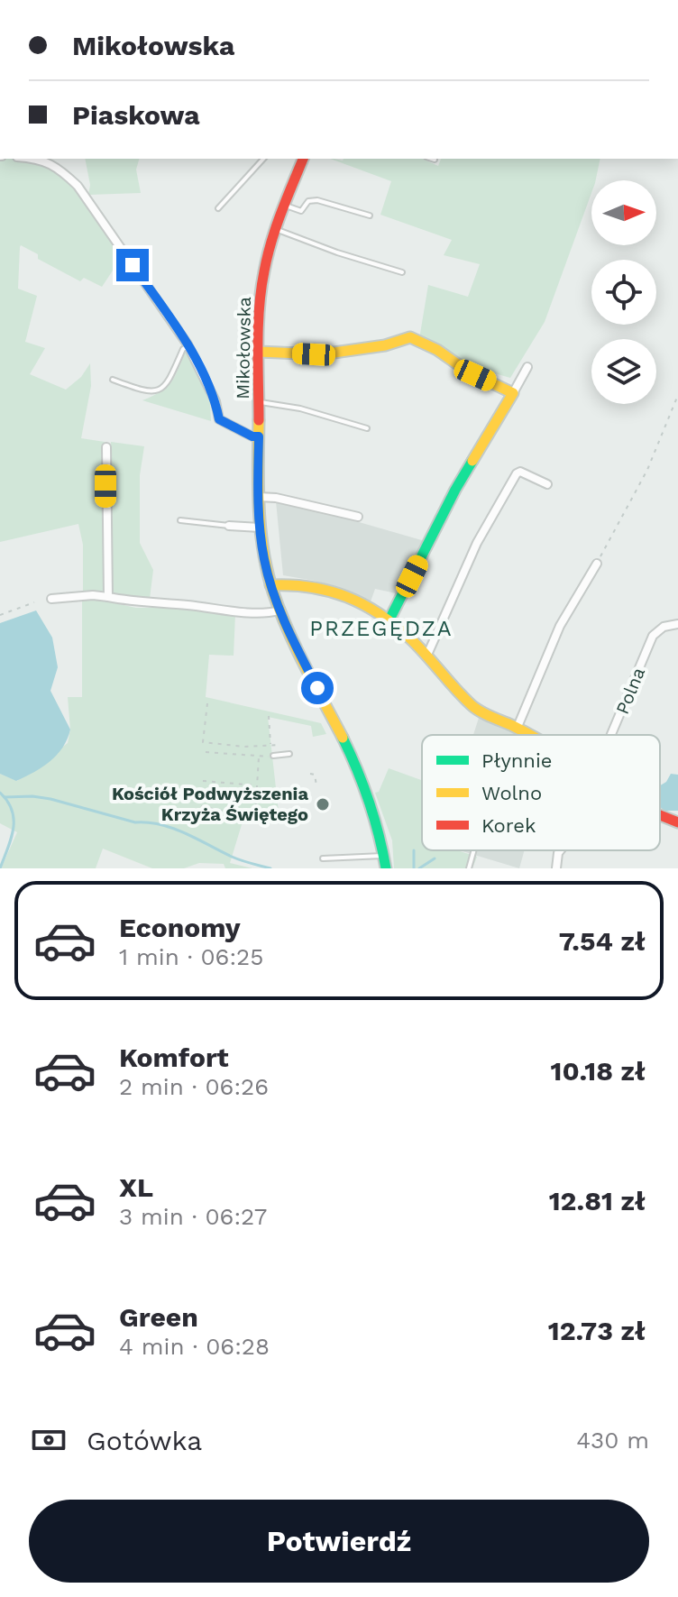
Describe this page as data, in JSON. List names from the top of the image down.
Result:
{
  "streets": {
    "street": ["Mikołowska", "Polna"]
  },
  "districts": ["PRZEGĘDZA"],
  "places": ["Kościół Podwyższenia Krzyża Świętego"],
  "legend": ["Płynnie", "Wolno", "Korek"],
  "north": "right",
  "page": {
    "banner": ["Mikołowska", "Piaskowa"],
    "list": [
      {
        "name": "Economy",
        "note": "1 min · 06:25",
        "value": "7.54 zł"
      },
      {
        "name": "Komfort",
        "note": "2 min · 06:26",
        "value": "10.18 zł"
      },
      {
        "name": "XL",
        "note": "3 min · 06:27",
        "value": "12.81 zł"
      },
      {
        "name": "Green",
        "note": "4 min · 06:28",
        "value": "12.73 zł"
      }
    ],
    "pay": ["Gotówka", "430 m"],
    "buttons": "Potwierdź"
  }
}
